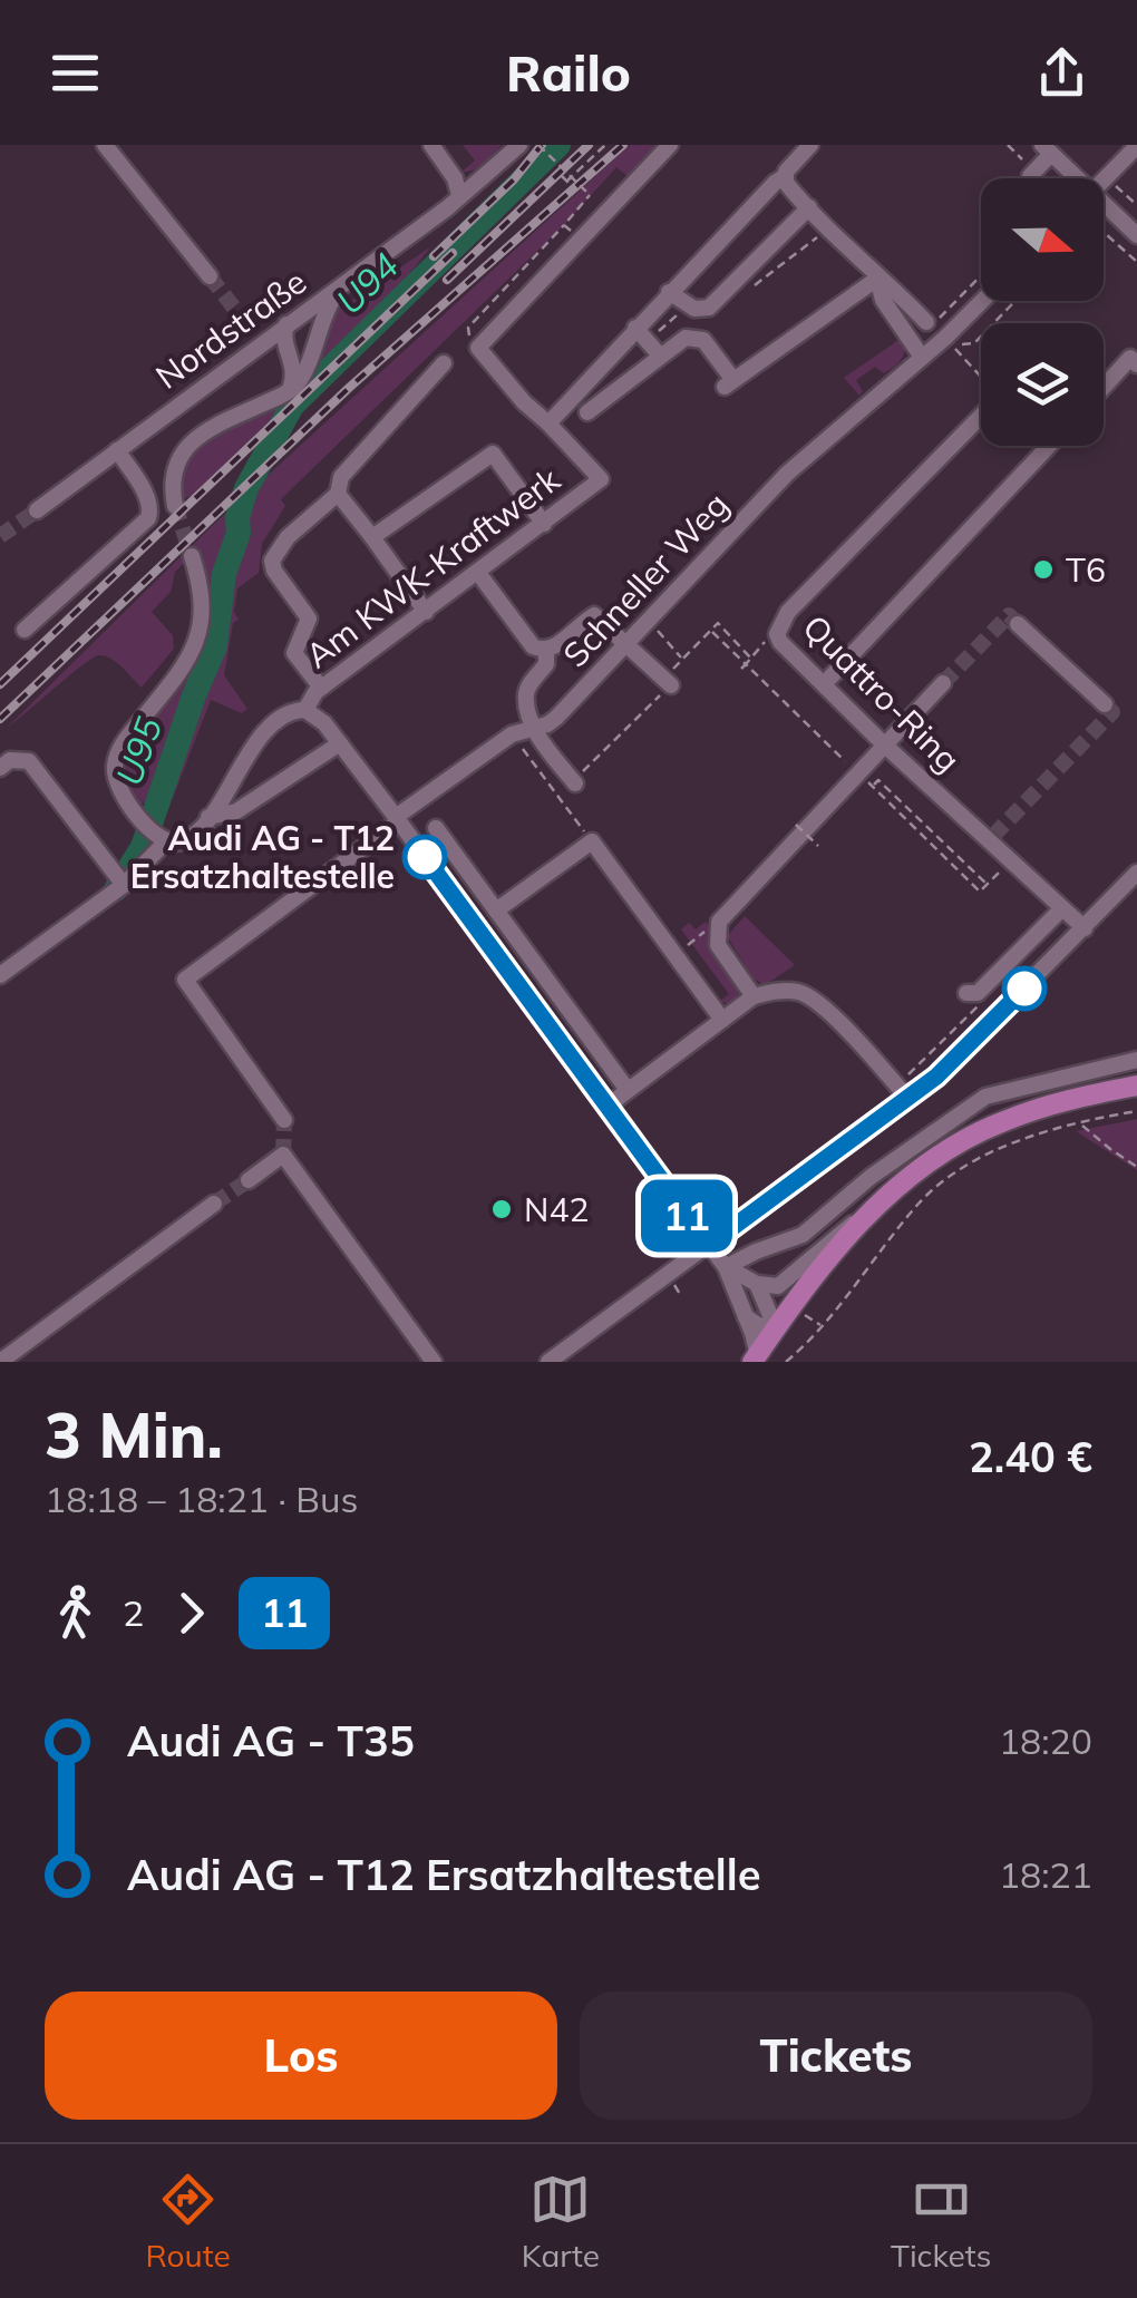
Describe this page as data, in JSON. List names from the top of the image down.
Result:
{
  "streets": {
    "lane": [
      "Nordstraße",
      "Am KWK-Kraftwerk",
      "Schneller Weg",
      "Quattro-Ring"
    ]
  },
  "water": ["U94", "U95"],
  "places": ["T6", "Audi AG - T12 Ersatzhaltestelle", "N42"],
  "lines": ["bus line 11"],
  "north": "right",
  "page": {
    "header": "Railo",
    "on_map": "11",
    "heading": ["3 Min.", "18:18 – 18:21 · Bus", "2.40 €"],
    "legs": ["2", "11"],
    "list": [
      {
        "name": "Audi AG - T35",
        "value": "18:20"
      },
      {
        "name": "Audi AG - T12 Ersatzhaltestelle",
        "value": "18:21"
      }
    ],
    "buttons": ["Los", "Tickets"],
    "tabs": ["Route", "Karte", "Tickets"]
  }
}
